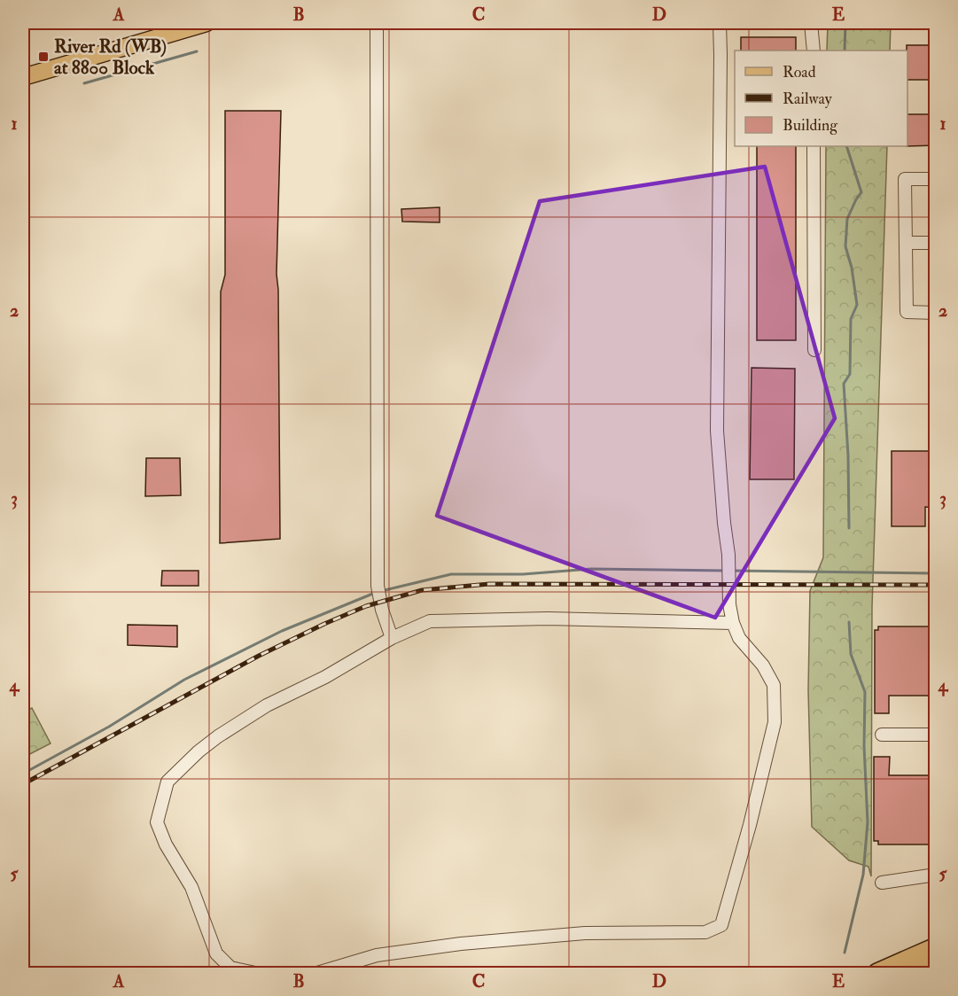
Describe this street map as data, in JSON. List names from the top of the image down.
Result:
{
  "places": {
    "transit": ["River Rd (WB) at 8800 Block"]
  },
  "legend": ["Road", "Railway", "Building"],
  "grid": {
    "columns": [
      "A",
      "B",
      "C",
      "D",
      "E"
    ],
    "rows": [
      "1",
      "2",
      "3",
      "4",
      "5"
    ]
  }
}
